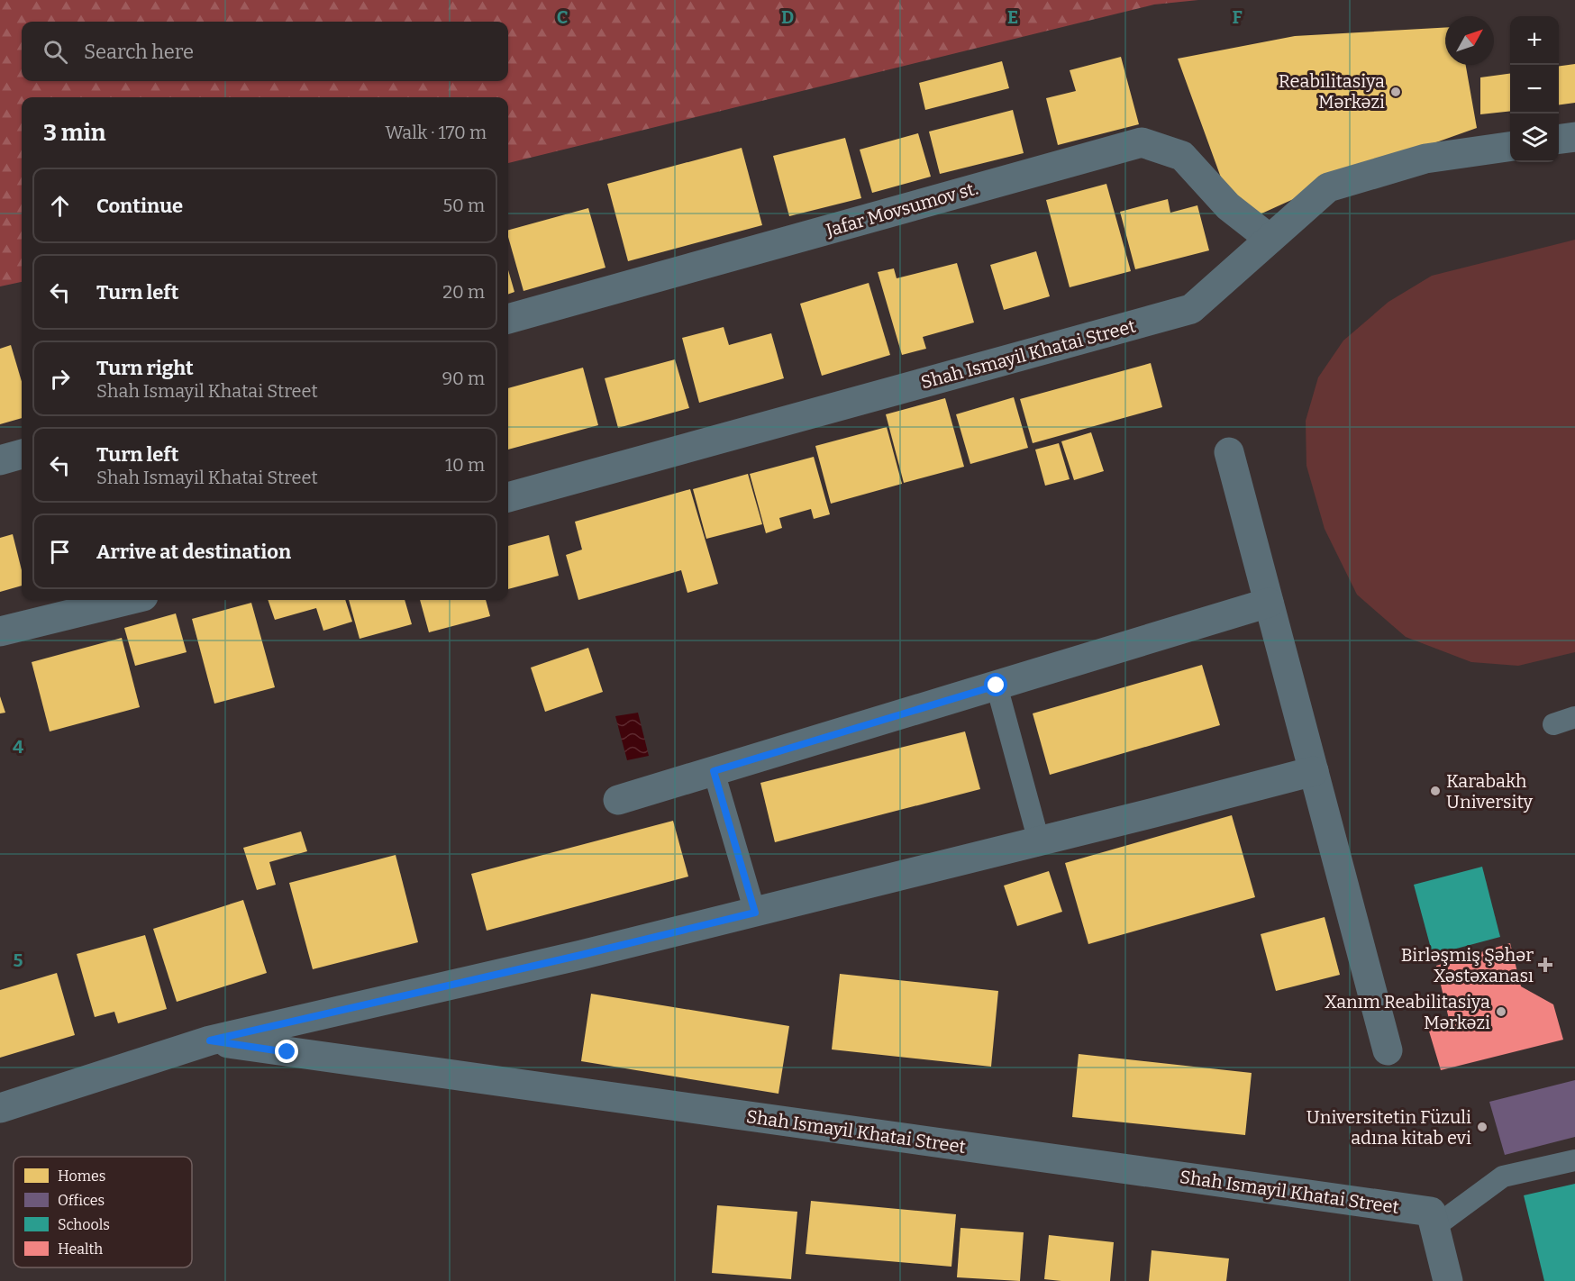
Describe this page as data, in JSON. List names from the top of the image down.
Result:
{
  "streets": {
    "street": ["Jafar Movsumov st.", "Shah Ismayil Khatai Street"]
  },
  "crossings": [
    ["Jafar Movsumov st.", "Shah Ismayil Khatai Street"]
  ],
  "places": {
    "other": [
      "Reabilitasiya Mərkəzi",
      "Karabakh University",
      "Xanım Reabilitasiya Mərkəzi",
      "Universitetin Füzuli adına kitab evi"
    ],
    "health": ["Birləşmiş Şəhər Xəstəxanası"]
  },
  "legend": [
    "Homes",
    "Offices",
    "Schools",
    "Health"
  ],
  "north": "top right",
  "page": {
    "map_buttons": ["+", "−"],
    "search": "Search here",
    "heading": ["3 min", "Walk · 170 m"],
    "list": [
      ["Continue", "50 m"],
      ["Turn left", "20 m"],
      ["Turn right", "Shah Ismayil Khatai Street", "90 m"],
      ["Turn left", "Shah Ismayil Khatai Street", "10 m"],
      "Arrive at destination"
    ]
  },
  "grid": {
    "columns": [
      "C",
      "D",
      "E",
      "F"
    ],
    "rows": ["4", "5"]
  }
}
